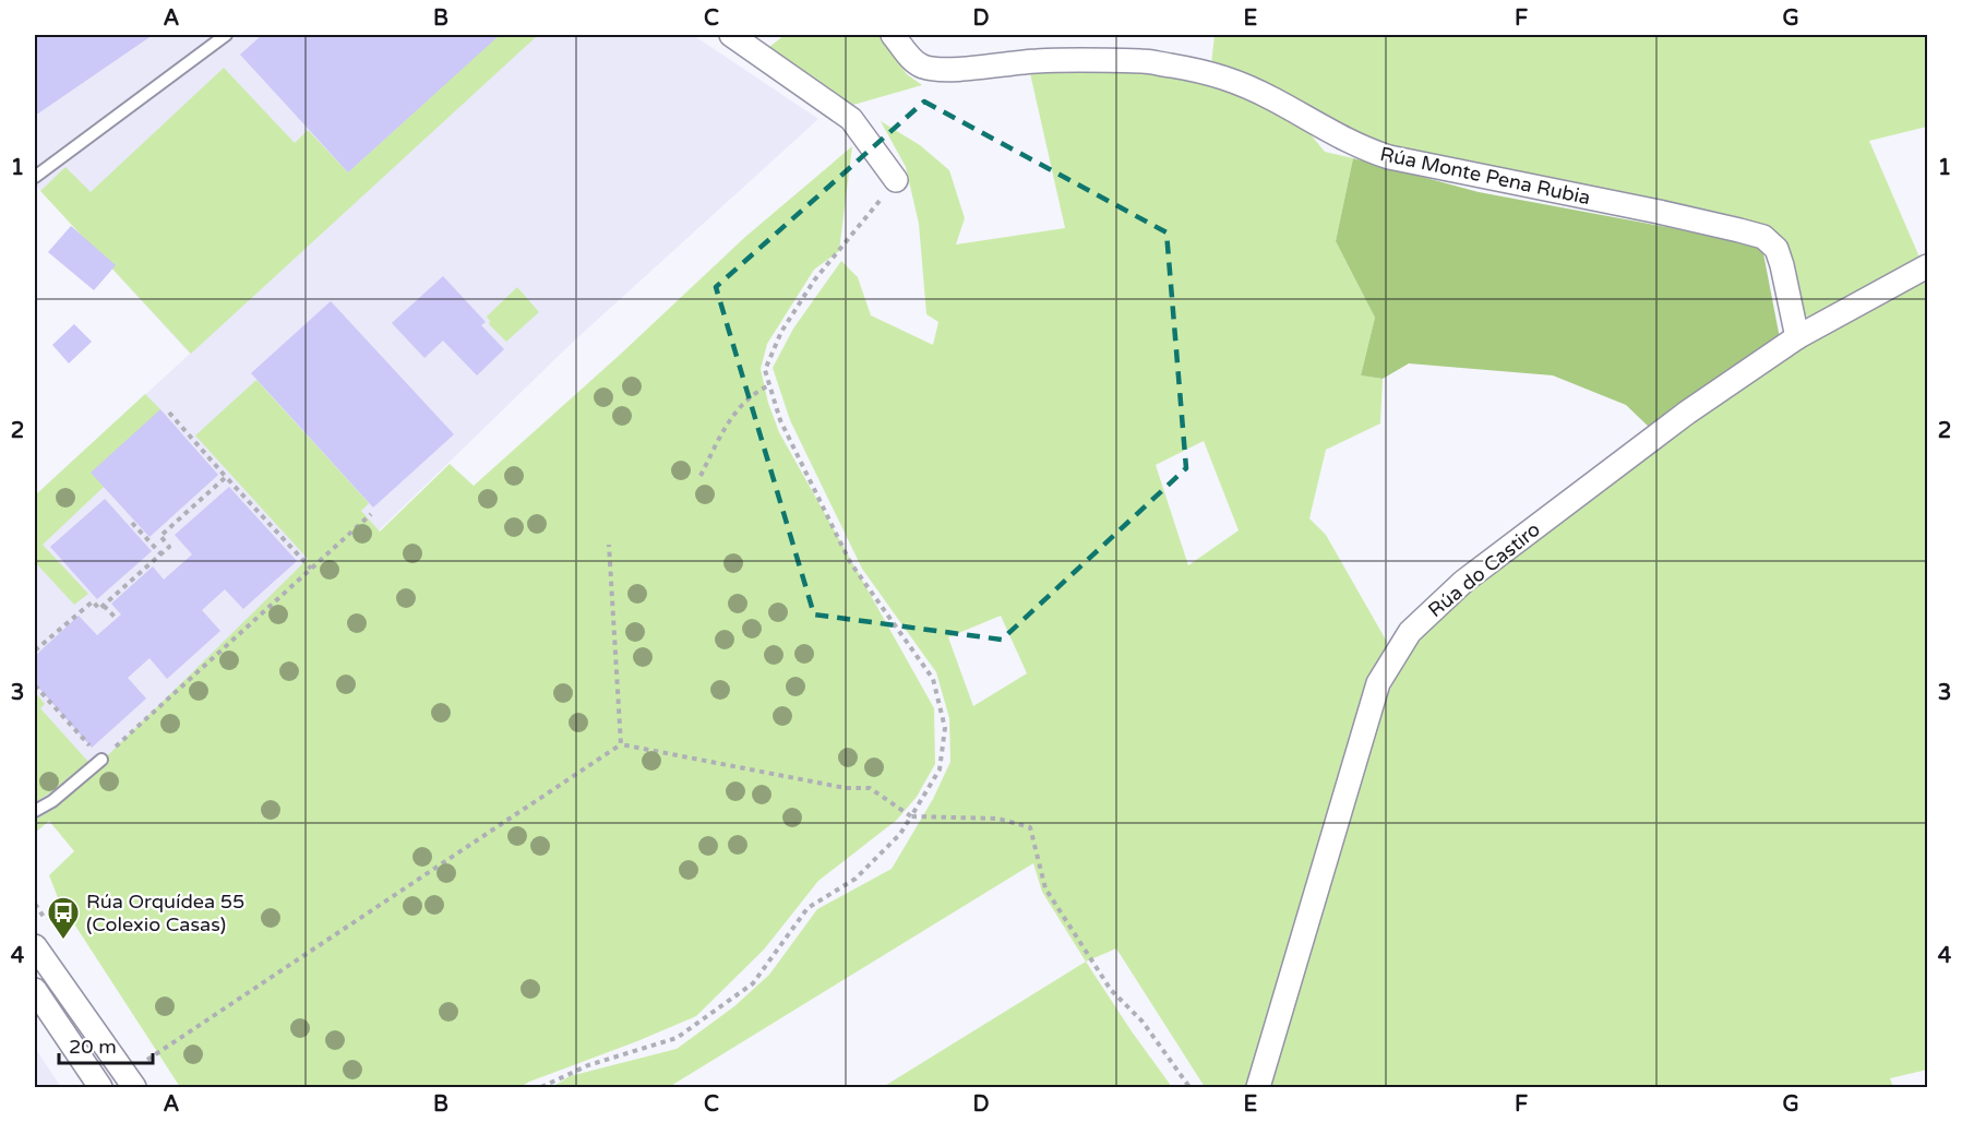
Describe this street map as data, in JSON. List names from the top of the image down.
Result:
{
  "streets": {
    "street": ["Rúa Monte Pena Rubia", "Rúa do Castiro"]
  },
  "crossings": [
    ["Rúa Monte Pena Rubia", "Rúa do Castiro"]
  ],
  "places": {
    "bus stop": ["Rúa Orquídea 55 (Colexio Casas)"]
  },
  "scale_bar": "20 m",
  "grid": {
    "columns": [
      "A",
      "B",
      "C",
      "D",
      "E",
      "F",
      "G"
    ],
    "rows": [
      "1",
      "2",
      "3",
      "4"
    ]
  }
}
